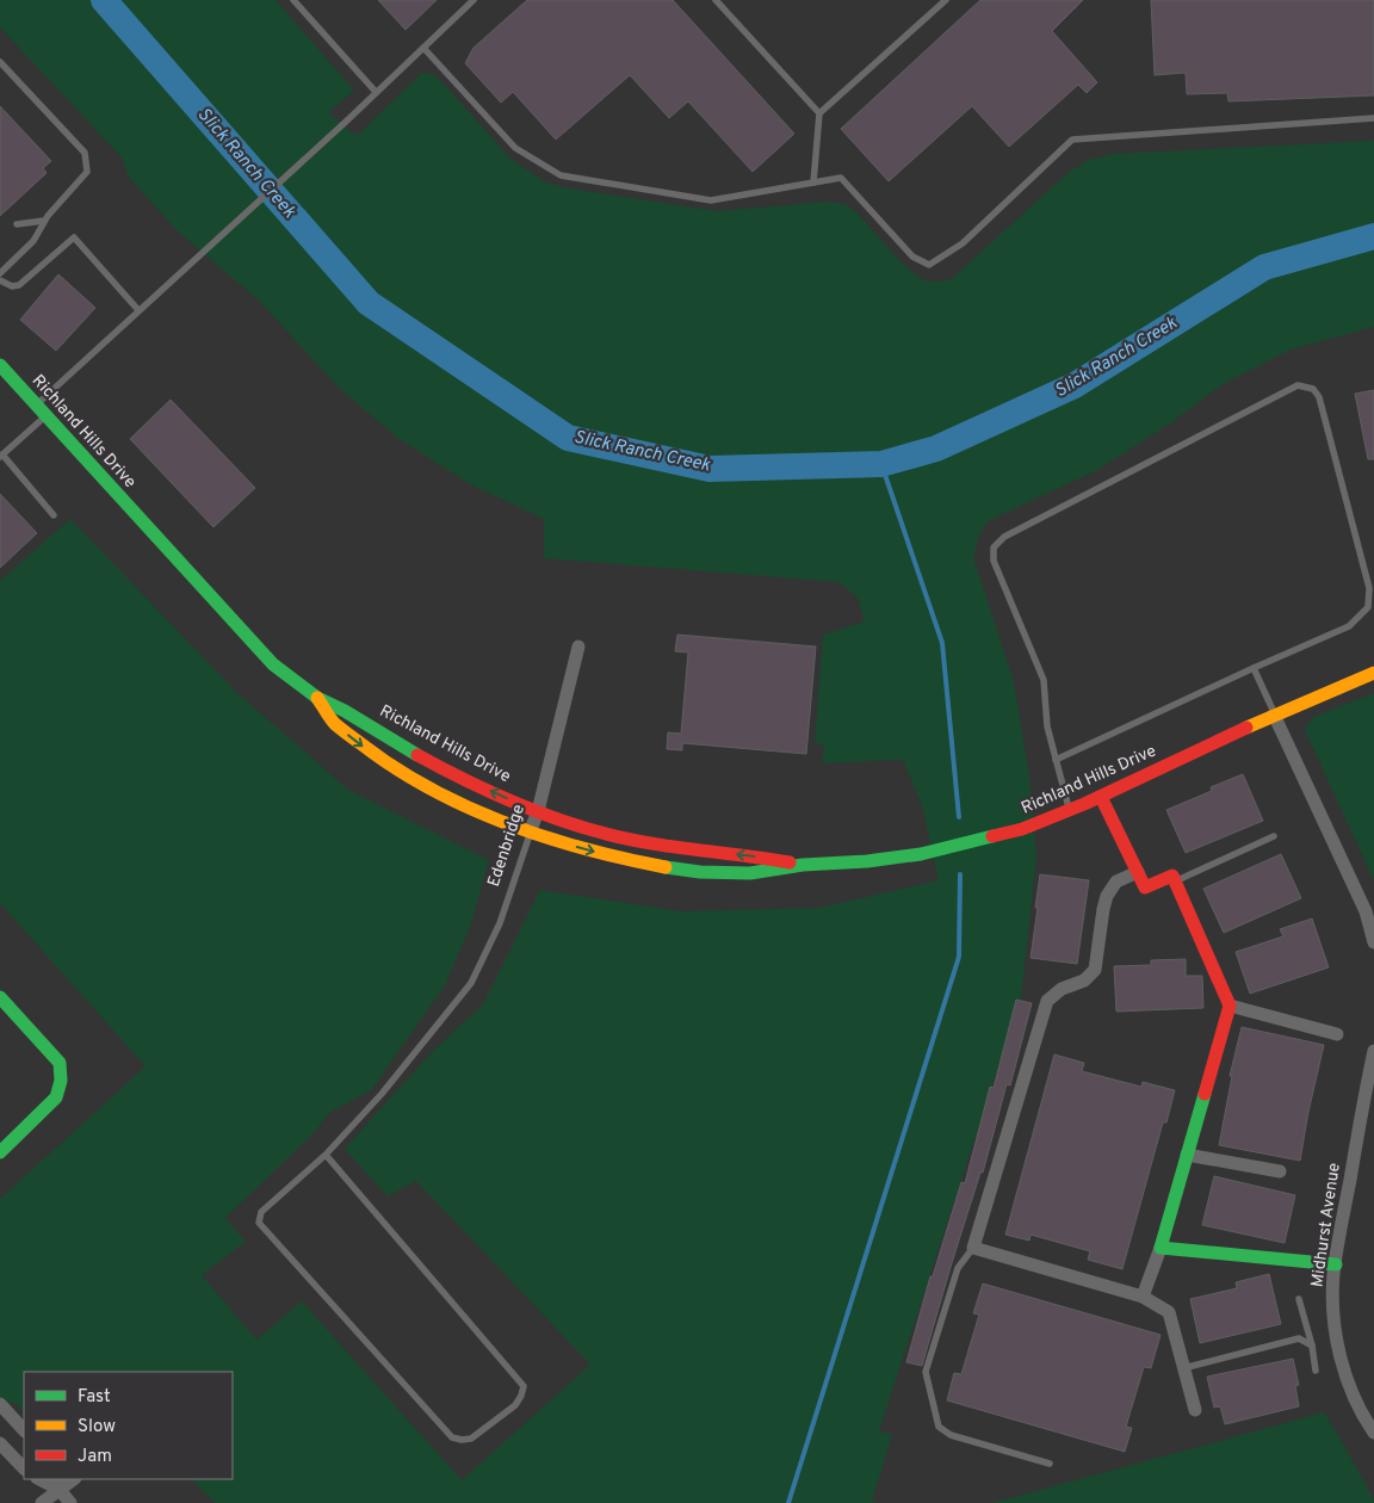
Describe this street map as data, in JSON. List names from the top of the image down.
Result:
{
  "streets": {
    "street": ["Richland Hills Drive", "Edenbridge", "Midhurst Avenue"]
  },
  "crossings": [
    ["Richland Hills Drive", "Edenbridge"]
  ],
  "water": ["Slick Ranch Creek"],
  "legend": ["Fast", "Slow", "Jam"]
}
